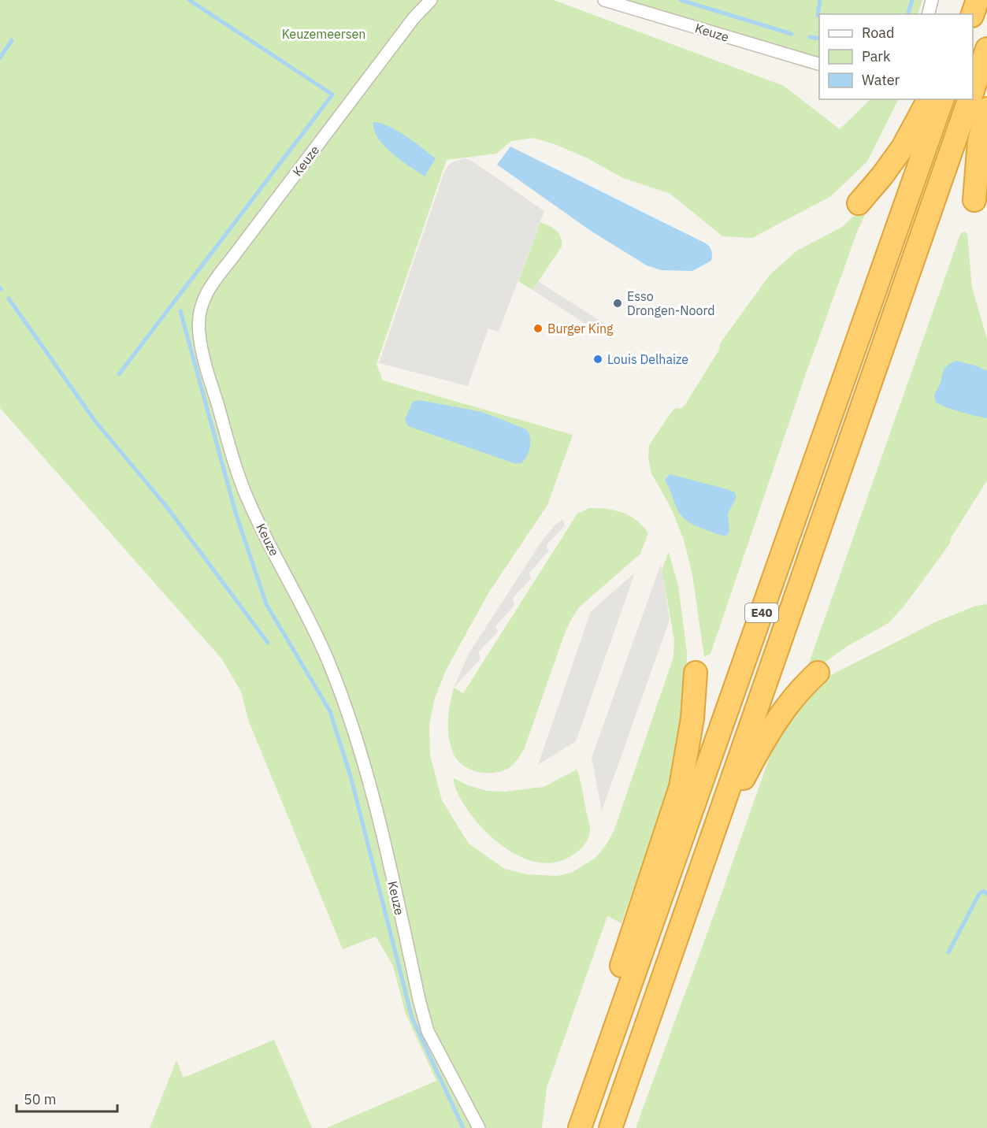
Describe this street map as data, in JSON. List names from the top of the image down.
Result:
{
  "streets": {
    "highway": ["E40"],
    "street": ["Keuze"]
  },
  "parks": ["Keuzemeersen"],
  "places": ["Esso Drongen-Noord", "Burger King", "Louis Delhaize"],
  "legend": ["Road", "Park", "Water"],
  "scale_bar": "50 m"
}
